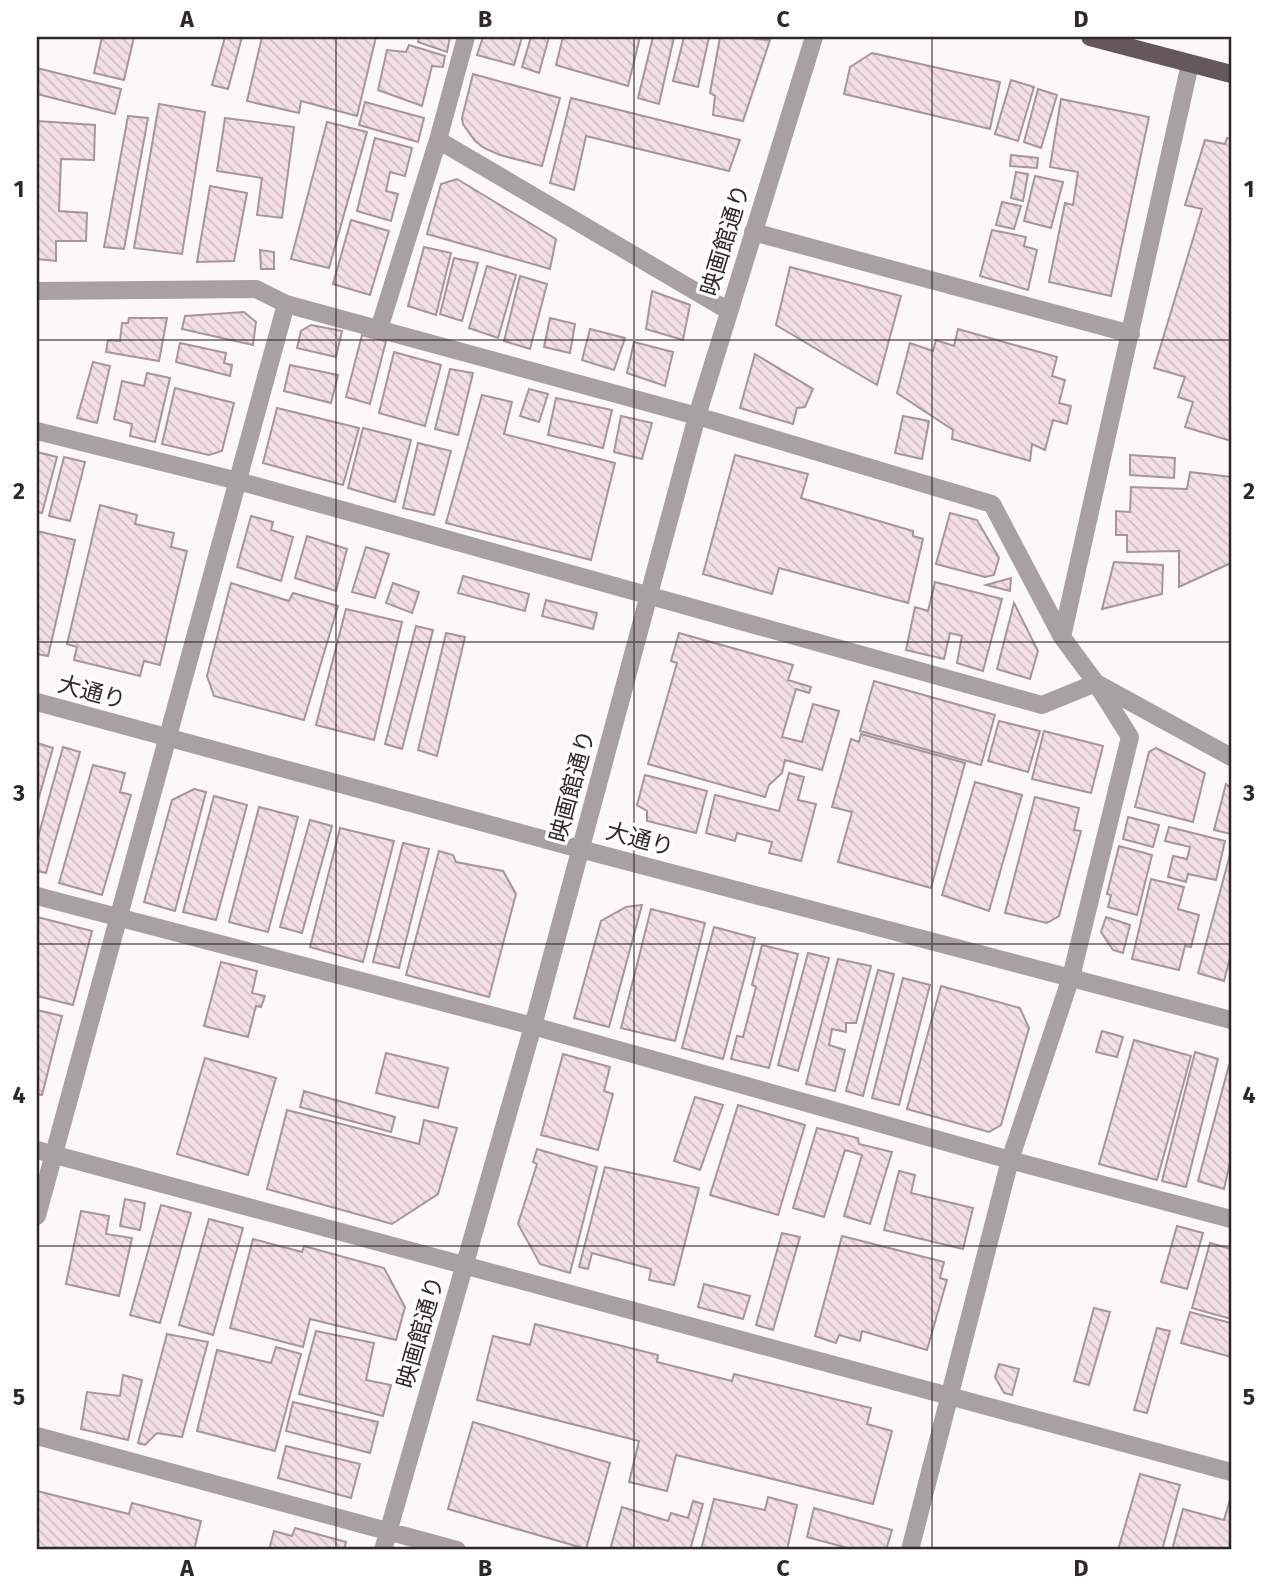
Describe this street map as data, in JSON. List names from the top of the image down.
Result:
{
  "streets": {
    "street": ["映画館通り", "大通り"]
  },
  "crossings": [
    ["映画館通り", "大通り"]
  ],
  "grid": {
    "columns": [
      "A",
      "B",
      "C",
      "D"
    ],
    "rows": [
      "1",
      "2",
      "3",
      "4",
      "5"
    ]
  }
}
